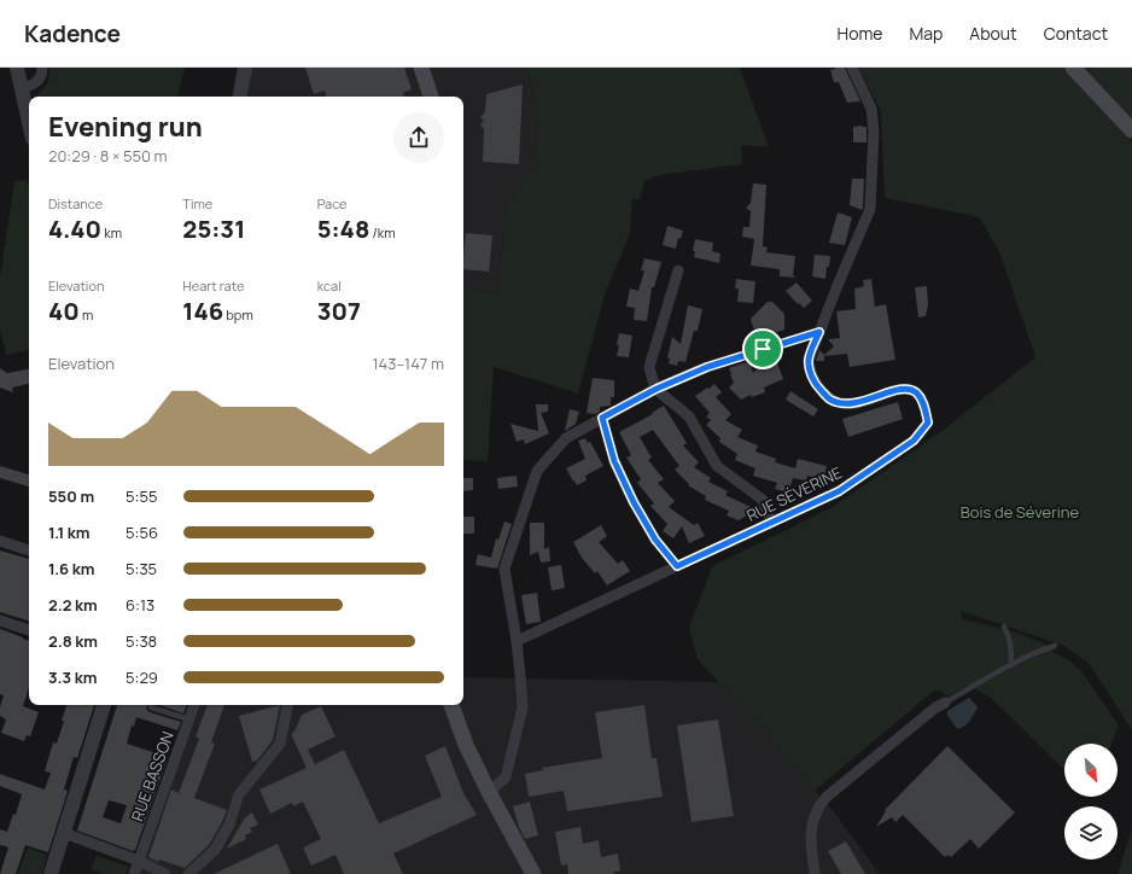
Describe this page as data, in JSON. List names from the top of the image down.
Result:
{
  "streets": {
    "street": ["RUE SÉVERINE", "RUE BASSON"]
  },
  "parks": ["Bois de Séverine"],
  "north": "bottom right",
  "page": {
    "header": "Kadence",
    "nav": [
      "Home",
      "Map",
      "About",
      "Contact"
    ],
    "heading": ["Evening run", "20:29 · 8 × 550 m"],
    "stats": [
      ["Distance", "4.40 km"],
      ["Time", "25:31"],
      ["Pace", "5:48 /km"],
      ["Elevation", "40 m"],
      ["Heart rate", "146 bpm"],
      ["kcal", "307"]
    ],
    "chart": ["Elevation", "143–147 m"],
    "list": [
      {
        "name": "550 m",
        "note": "5:55"
      },
      {
        "name": "1.1 km",
        "note": "5:56"
      },
      {
        "name": "1.6 km",
        "note": "5:35"
      },
      {
        "name": "2.2 km",
        "note": "6:13"
      },
      {
        "name": "2.8 km",
        "note": "5:38"
      },
      {
        "name": "3.3 km",
        "note": "5:29"
      }
    ]
  }
}
